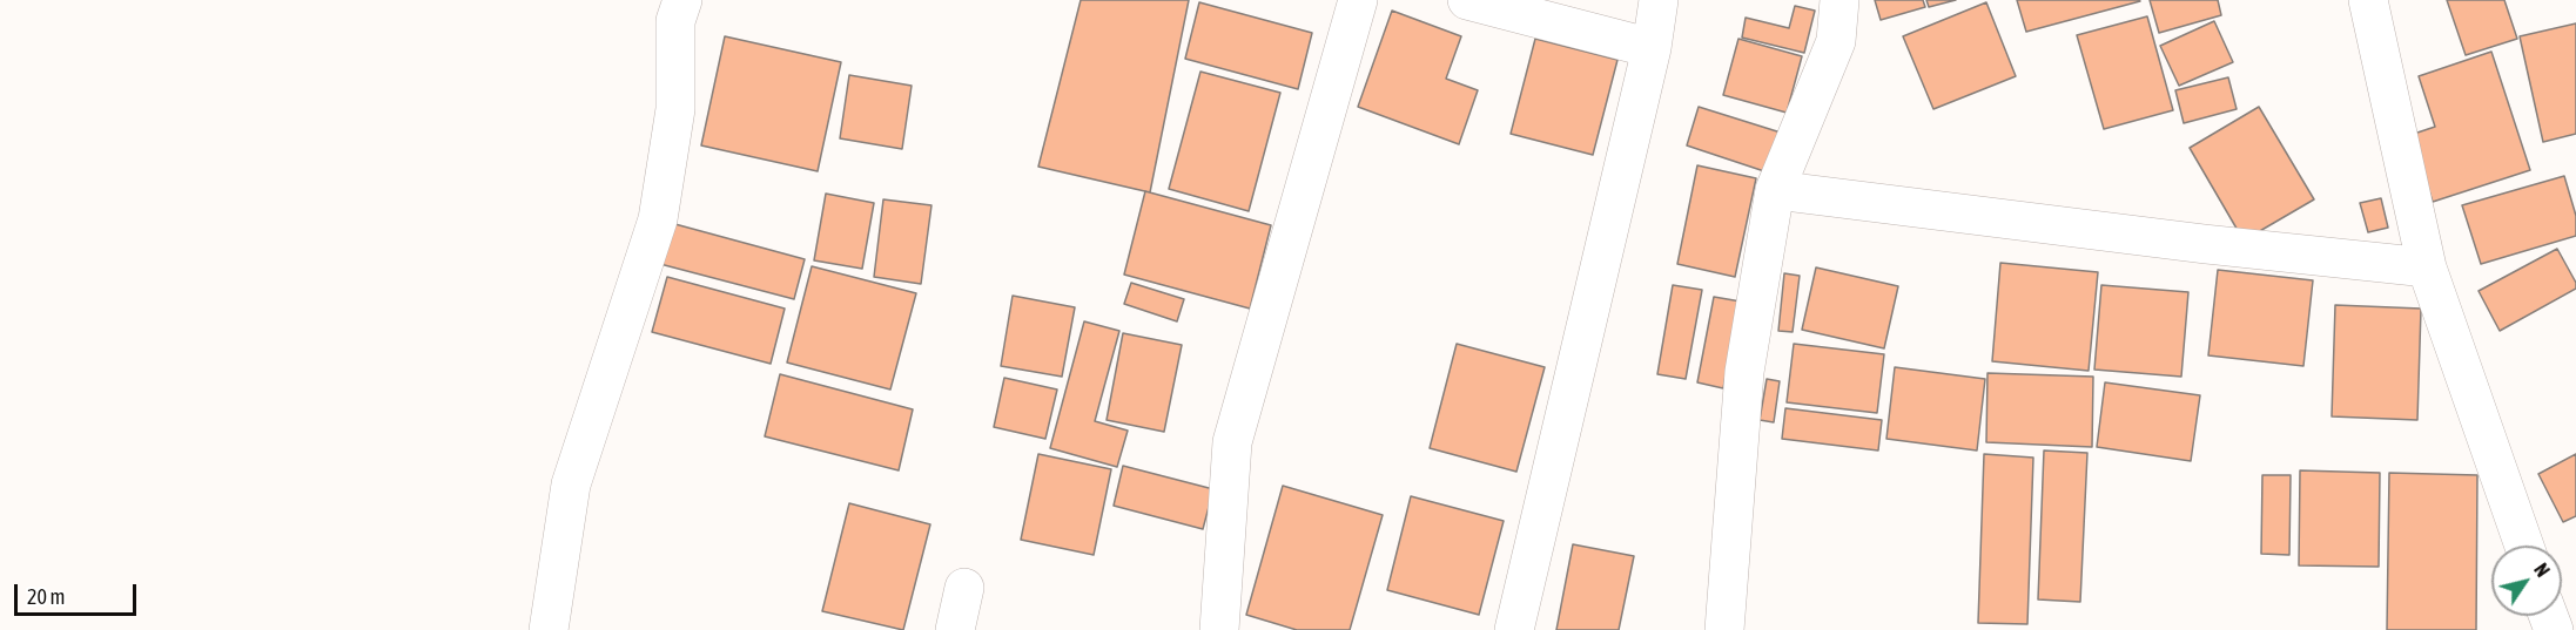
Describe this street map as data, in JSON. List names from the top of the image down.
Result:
{
  "scale_bar": "20 m",
  "north": "top right"
}
